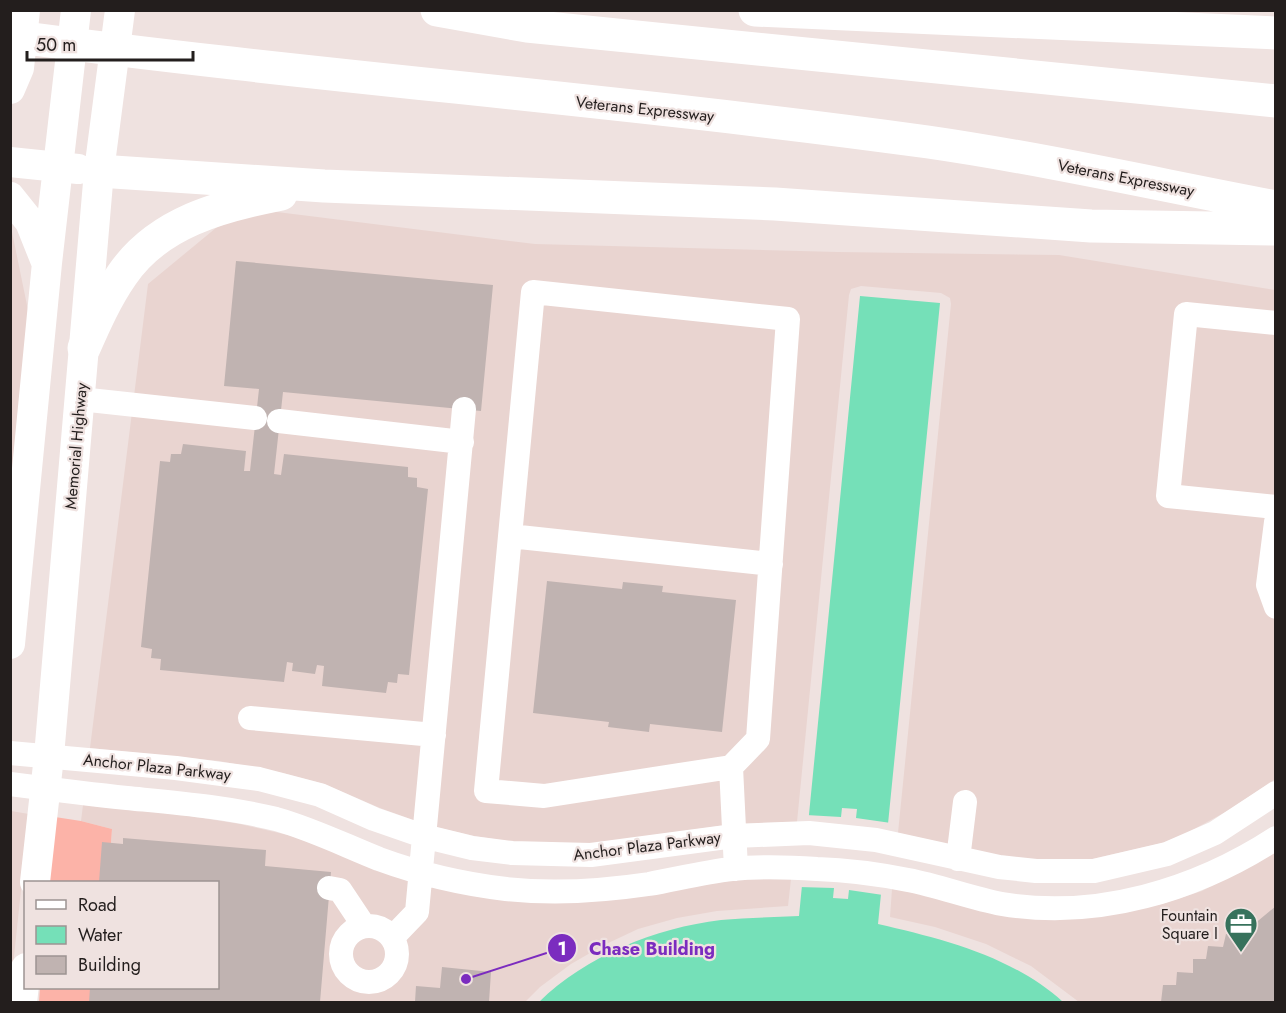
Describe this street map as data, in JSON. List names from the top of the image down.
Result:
{
  "streets": {
    "highway": ["Veterans Expressway"],
    "main road": ["Memorial Highway"],
    "street": ["Anchor Plaza Parkway"]
  },
  "crossings": [
    ["Memorial Highway", "Anchor Plaza Parkway"]
  ],
  "places": {
    "office": ["Fountain Square I"],
    "other": ["Chase Building"]
  },
  "legend": ["Road", "Water", "Building"],
  "scale_bar": "50 m"
}
